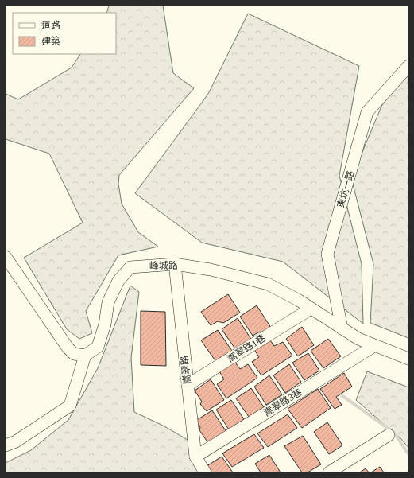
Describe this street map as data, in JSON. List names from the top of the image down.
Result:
{
  "streets": {
    "street": [
      "東坑一路",
      "峰城路",
      "嵩翠路1巷",
      "嵩翠路",
      "嵩翠路3巷"
    ]
  },
  "crossings": [
    ["東坑一路", "峰城路"],
    ["峰城路", "嵩翠路"],
    ["嵩翠路1巷", "嵩翠路"],
    ["嵩翠路", "嵩翠路3巷"]
  ],
  "legend": ["道路", "建築"]
}
